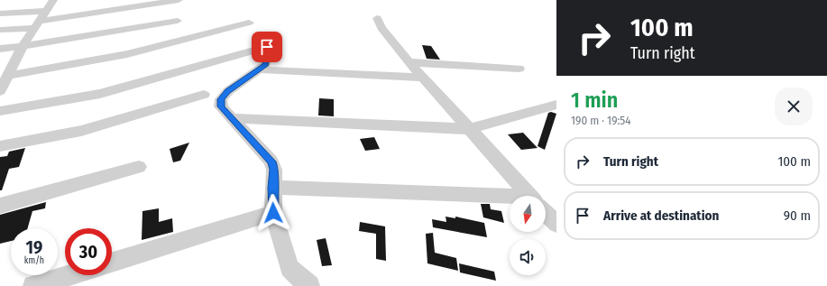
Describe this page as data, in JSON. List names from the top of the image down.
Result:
{
  "north": "bottom",
  "page": {
    "turn": ["100 m", "Turn right"],
    "heading": ["1 min", "190 m · 19:54"],
    "list": [
      {
        "name": "Turn right",
        "value": "100 m"
      },
      {
        "name": "Arrive at destination",
        "value": "90 m"
      }
    ],
    "speed": "19 km/h",
    "limit": "30"
  }
}
